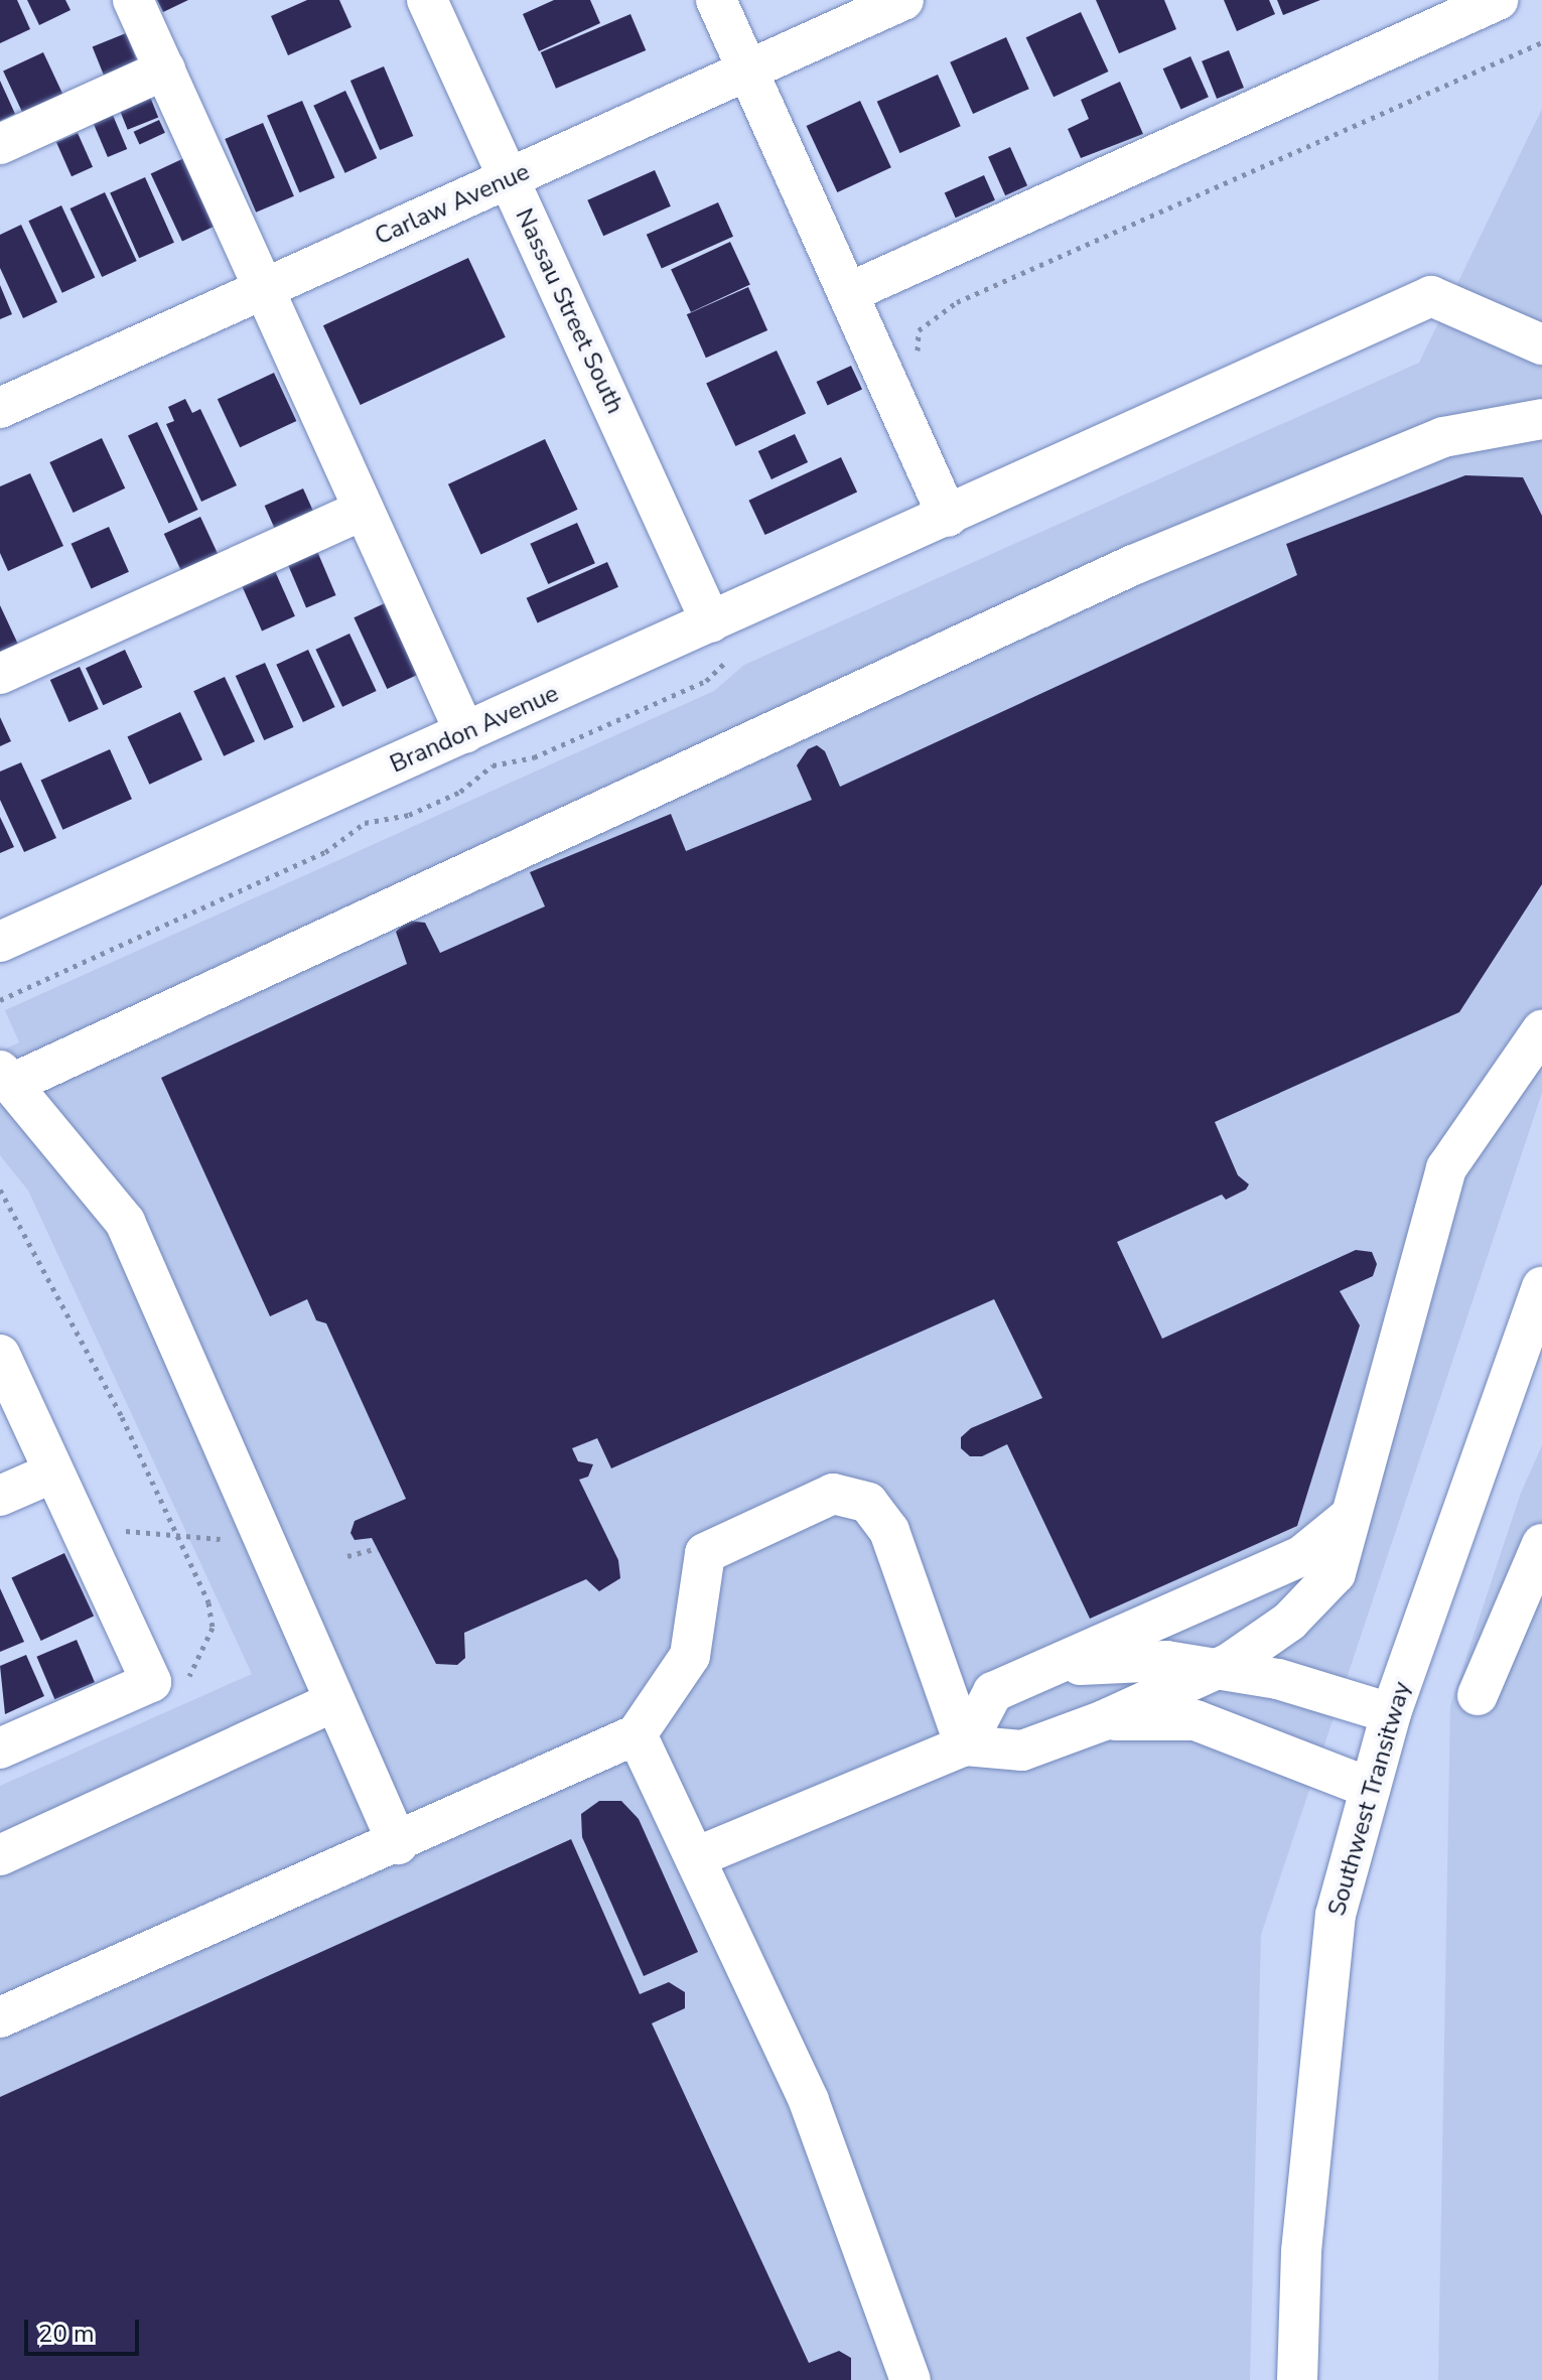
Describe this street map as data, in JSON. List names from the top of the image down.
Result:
{
  "streets": {
    "street": [
      "Carlaw Avenue",
      "Nassau Street South",
      "Brandon Avenue",
      "Southwest Transitway"
    ]
  },
  "crossings": [
    ["Carlaw Avenue", "Nassau Street South"],
    ["Nassau Street South", "Brandon Avenue"]
  ],
  "scale_bar": "20 m"
}
